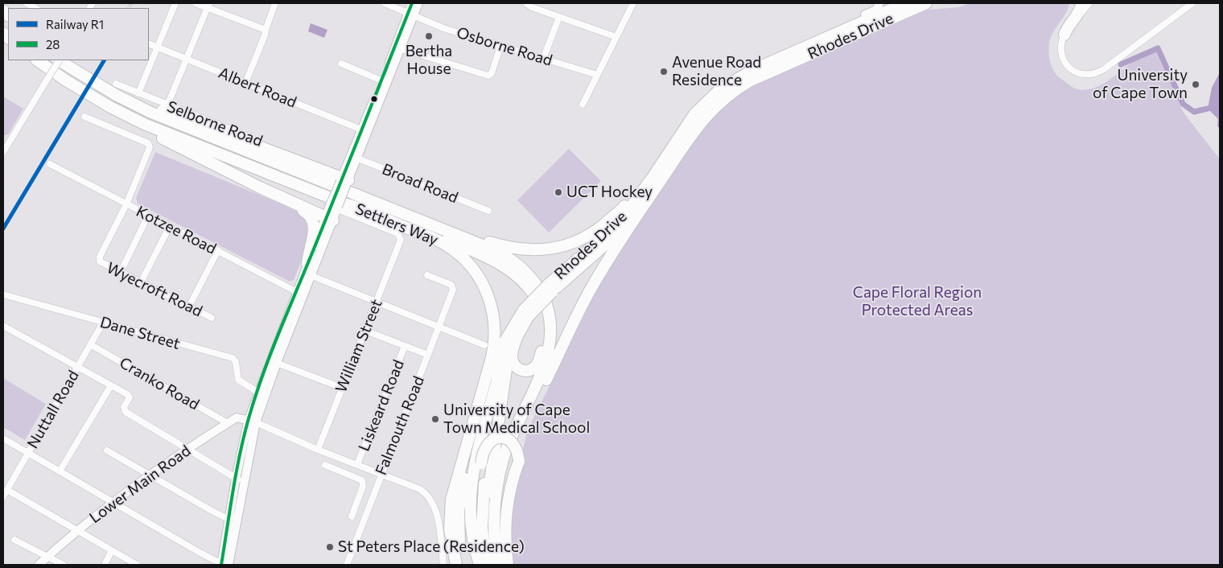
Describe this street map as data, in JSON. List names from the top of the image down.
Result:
{
  "streets": {
    "highway": ["Rhodes Drive", "Settlers Way"],
    "main road": ["Lower Main Road"],
    "street": [
      "Osborne Road",
      "Albert Road",
      "Selborne Road",
      "Broad Road",
      "Kotzee Road",
      "Wyecroft Road",
      "Dane Street",
      "William Street",
      "Cranko Road",
      "Liskeard Road",
      "Nuttall Road",
      "Falmouth Road"
    ]
  },
  "crossings": [
    ["Rhodes Drive", "Settlers Way"],
    ["Kotzee Road", "Wyecroft Road"],
    ["Dane Street", "Nuttall Road"],
    ["William Street", "Liskeard Road"],
    ["Cranko Road", "Nuttall Road"],
    ["Cranko Road", "Lower Main Road"],
    ["Liskeard Road", "Falmouth Road"]
  ],
  "parks": ["Cape Floral Region Protected Areas"],
  "places": [
    "Bertha House",
    "Avenue Road Residence",
    "University of Cape Town",
    "UCT Hockey",
    "University of Cape Town Medical School",
    "St Peters Place (Residence)"
  ],
  "lines": ["transit line 28", "rail line R1"],
  "legend": ["Railway R1", "28"]
}
